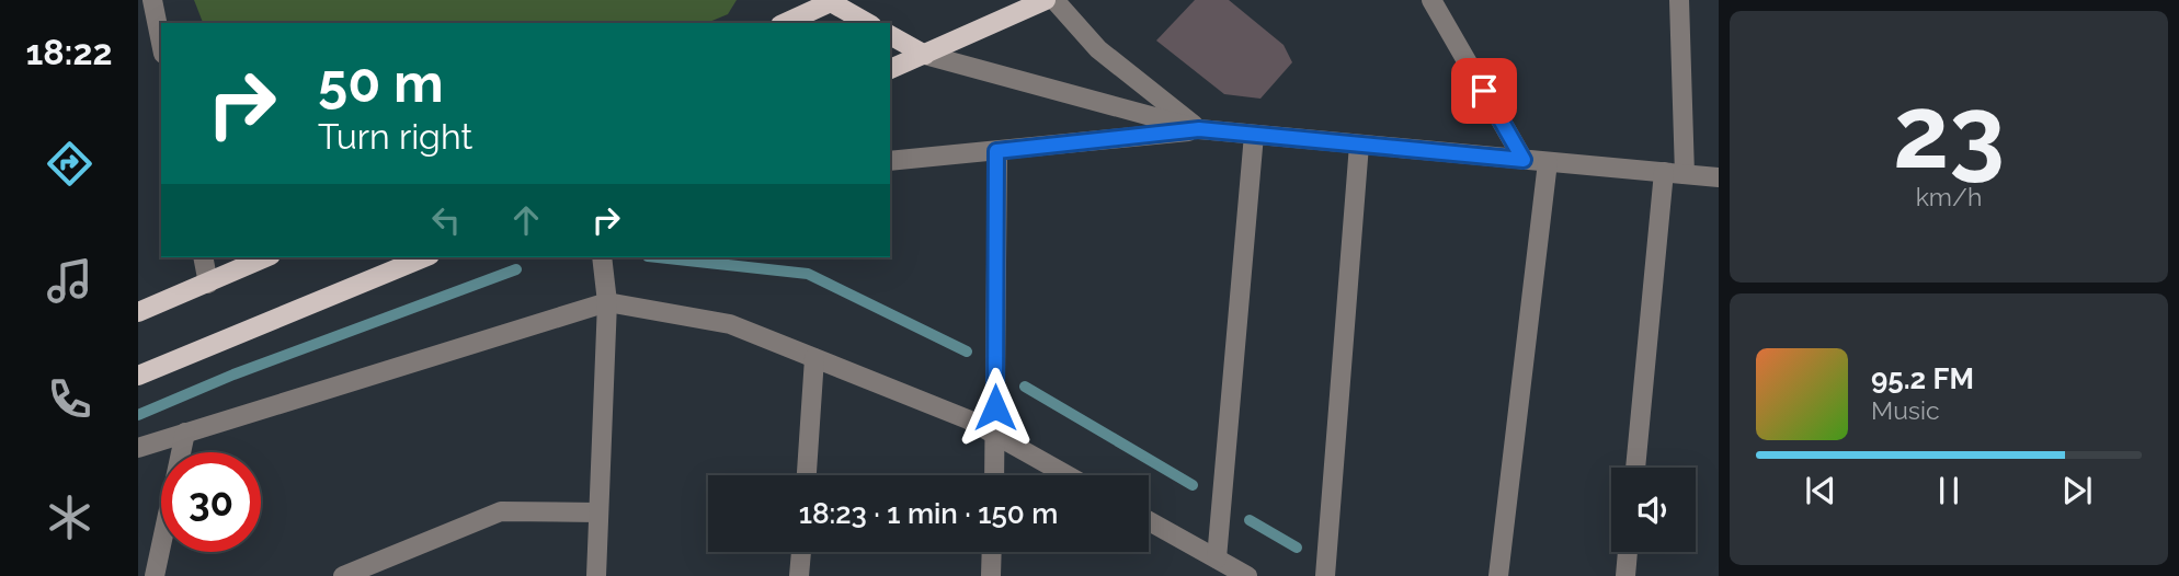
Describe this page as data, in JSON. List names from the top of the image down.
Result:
{
  "page": {
    "tabs": "18:22",
    "tile": ["23", "km/h"],
    "turn": ["50 m", "Turn right"],
    "song": ["95.2 FM", "Music"],
    "limit": "30",
    "trip": "18:23 · 1 min · 150 m"
  }
}
